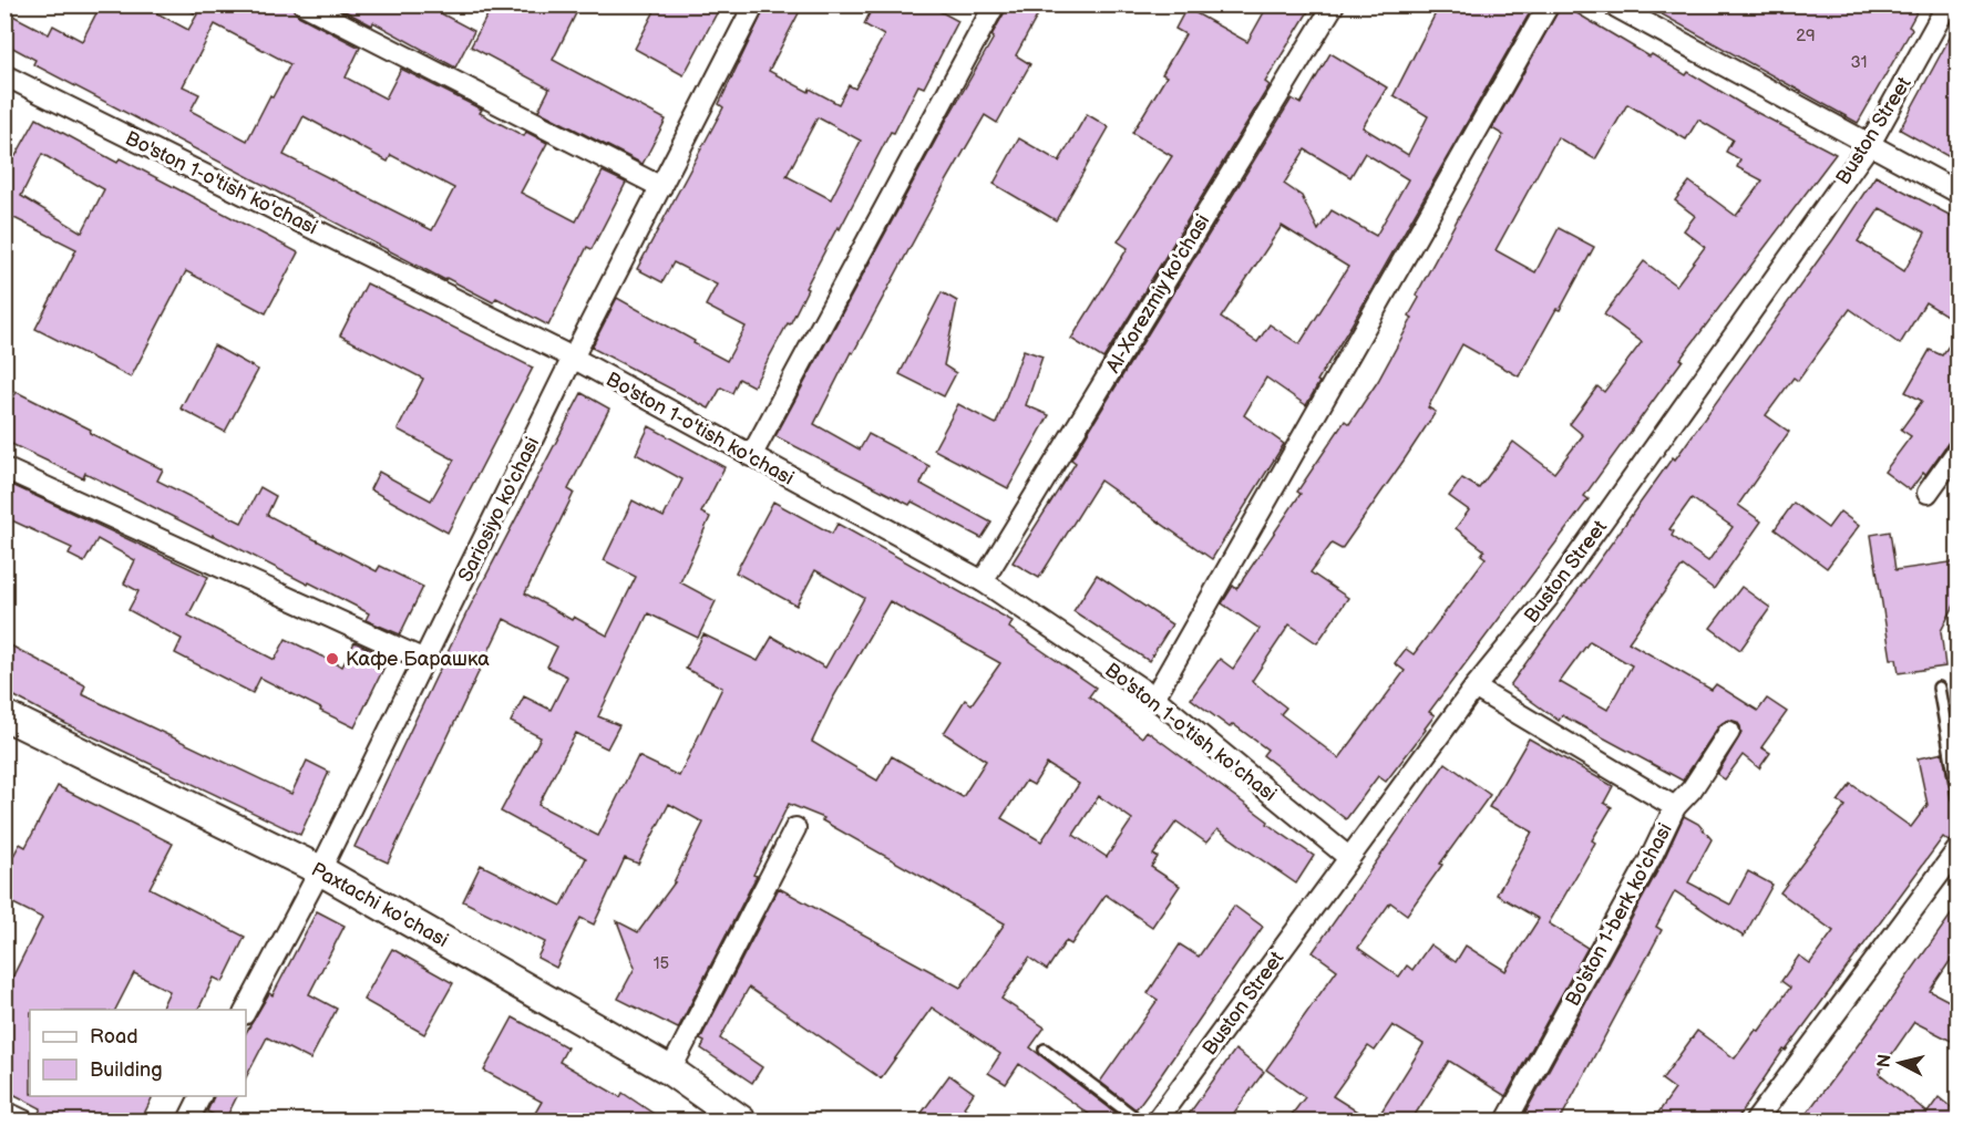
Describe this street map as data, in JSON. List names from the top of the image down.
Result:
{
  "streets": {
    "street": [
      "Buston Street",
      "Bo'ston 1-o'tish ko'chasi",
      "Al-Xorezmiy ko'chasi",
      "Sariosiyo ko'chasi",
      "Paxtachi ko'chasi",
      "Bo'ston 1-berk ko'chasi"
    ]
  },
  "crossings": [
    ["Buston Street", "Bo'ston 1-o'tish ko'chasi"],
    ["Buston Street", "Bo'ston 1-berk ko'chasi"],
    ["Bo'ston 1-o'tish ko'chasi", "Al-Xorezmiy ko'chasi"],
    ["Bo'ston 1-o'tish ko'chasi", "Sariosiyo ko'chasi"],
    ["Sariosiyo ko'chasi", "Paxtachi ko'chasi"]
  ],
  "places": ["Кафе Барашка"],
  "house_numbers": ["29", "31", "15"],
  "legend": ["Road", "Building"],
  "north": "left"
}
